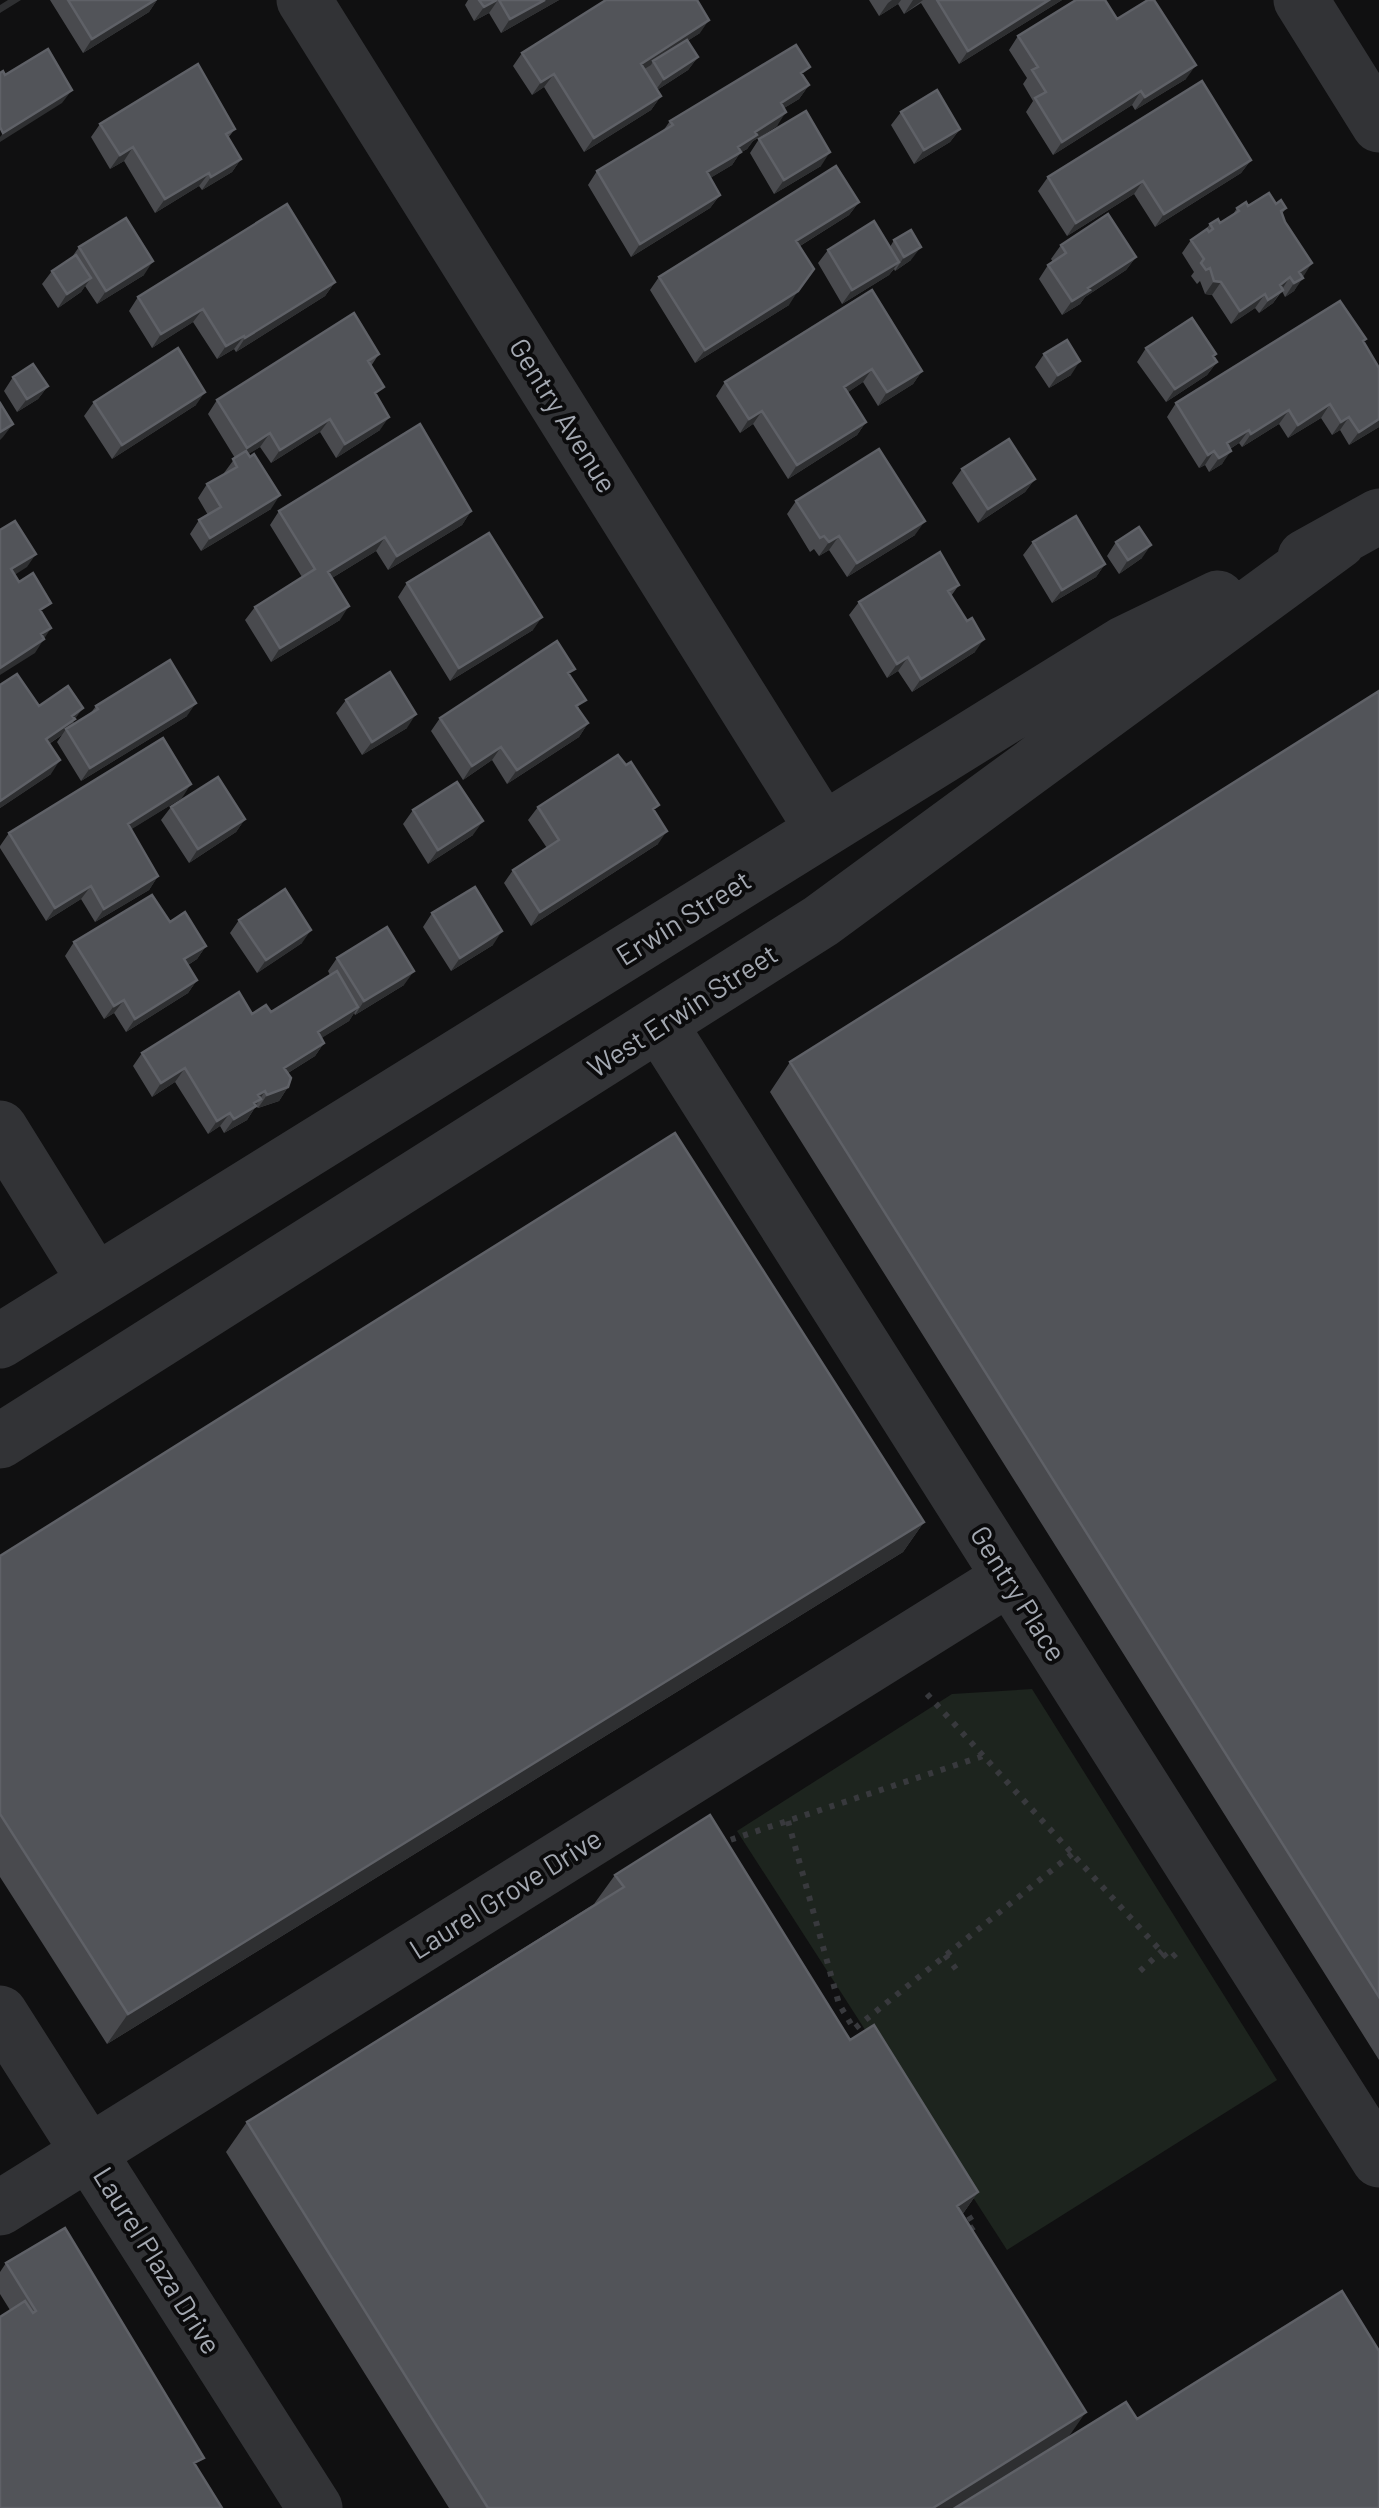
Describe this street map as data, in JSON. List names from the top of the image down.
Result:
{
  "streets": {
    "street": [
      "Gentry Avenue",
      "Erwin Street",
      "West Erwin Street",
      "Gentry Place",
      "Laurel Grove Drive",
      "Laurel Plaza Drive"
    ]
  },
  "crossings": [
    ["Gentry Avenue", "Erwin Street"],
    ["Erwin Street", "West Erwin Street"],
    ["West Erwin Street", "Gentry Place"],
    ["Gentry Place", "Laurel Grove Drive"],
    ["Laurel Grove Drive", "Laurel Plaza Drive"]
  ]
}
